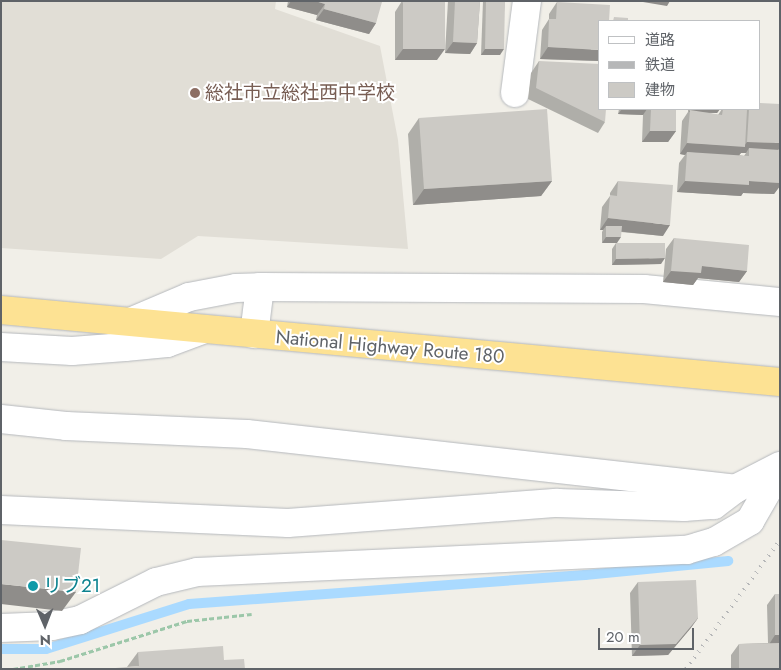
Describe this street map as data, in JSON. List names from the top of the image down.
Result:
{
  "streets": {
    "highway": ["National Highway Route 180"]
  },
  "places": ["総社市立総社西中学校", "リブ21"],
  "legend": ["道路", "鉄道", "建物"],
  "scale_bar": "20 m",
  "north": "bottom"
}
